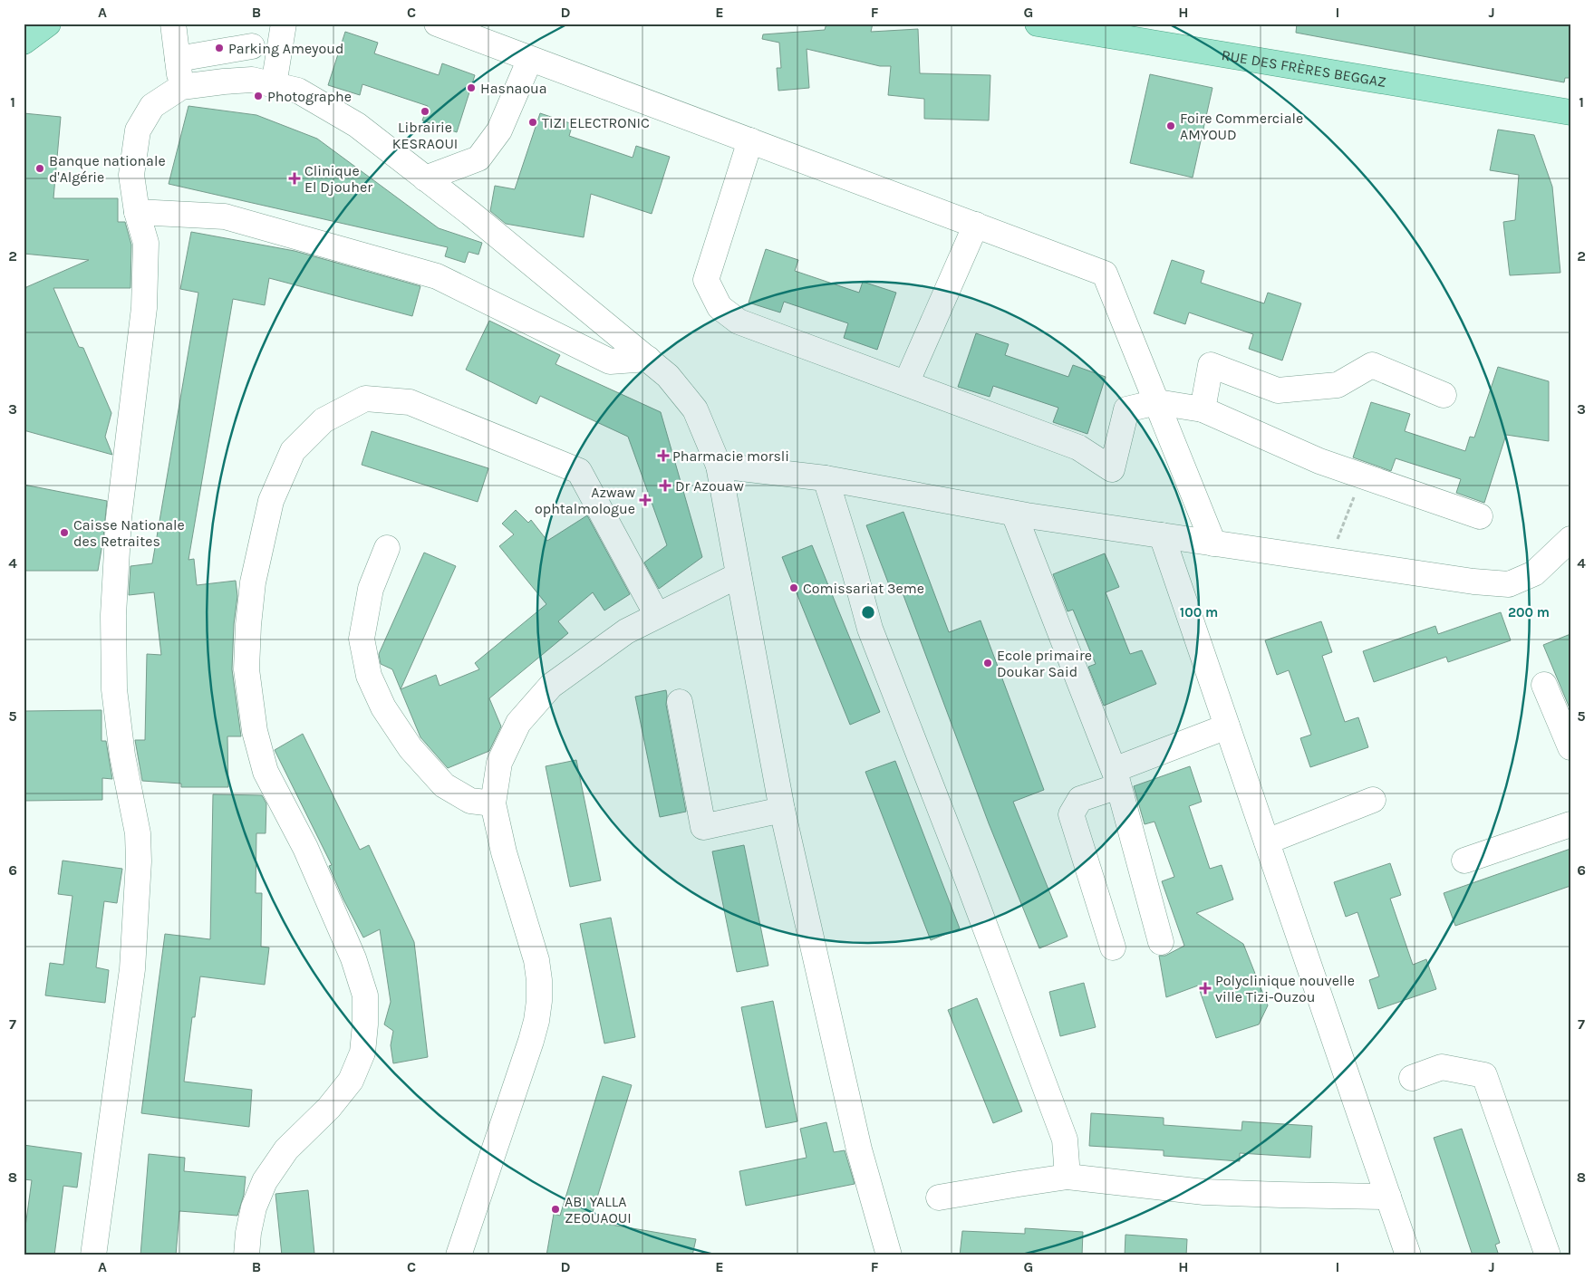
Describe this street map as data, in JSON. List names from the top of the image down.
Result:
{
  "streets": {
    "main road": ["RUE DES FRÈRES BEGGAZ"]
  },
  "places": {
    "other": [
      "Parking Ameyoud",
      "Hasnaoua",
      "Photographe",
      "Librairie KESRAOUI",
      "TIZI ELECTRONIC",
      "Foire Commerciale AMYOUD",
      "Banque nationale d'Algérie",
      "Caisse Nationale des Retraites",
      "Comissariat 3eme",
      "Ecole primaire Doukar Said",
      "ABI YALLA ZEOUAOUI"
    ],
    "health": [
      "Clinique El Djouher",
      "Pharmacie morsli",
      "Dr Azouaw",
      "Azwaw ophtalmologue",
      "Polyclinique nouvelle ville Tizi-Ouzou"
    ]
  },
  "grid": {
    "columns": [
      "A",
      "B",
      "C",
      "D",
      "E",
      "F",
      "G",
      "H",
      "I",
      "J"
    ],
    "rows": [
      "1",
      "2",
      "3",
      "4",
      "5",
      "6",
      "7",
      "8"
    ]
  },
  "rings": ["100 m", "200 m"]
}
